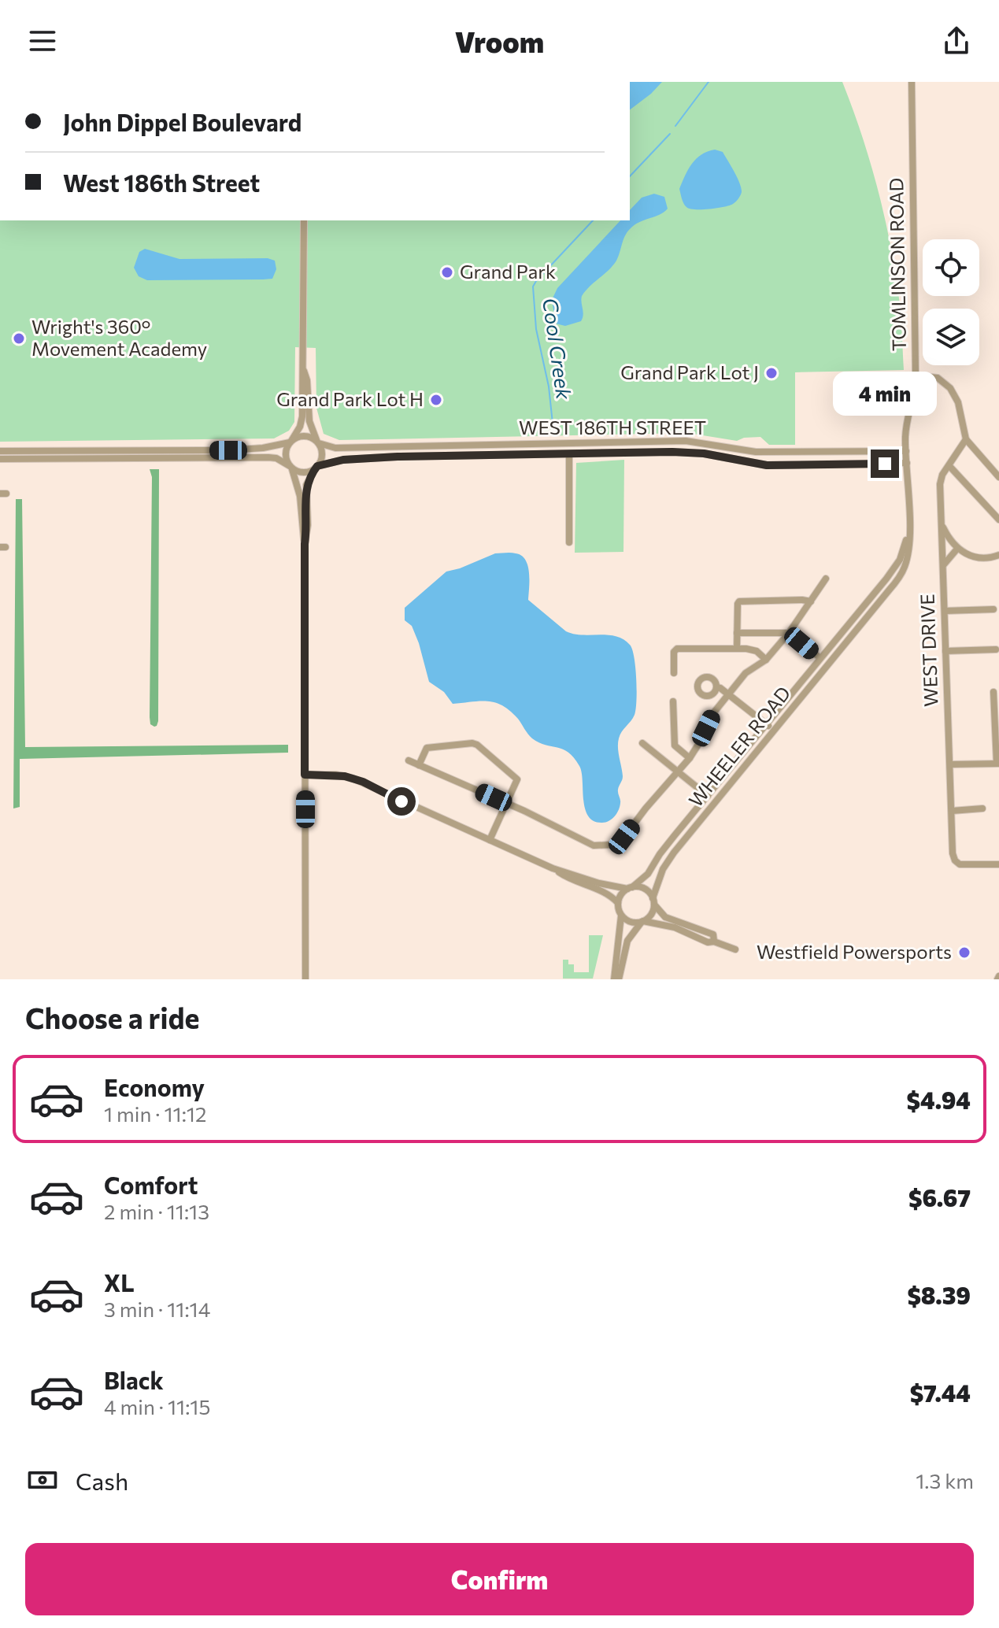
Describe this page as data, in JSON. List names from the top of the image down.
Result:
{
  "streets": {
    "street": [
      "TOMLINSON ROAD",
      "WEST 186TH STREET",
      "WEST DRIVE",
      "WHEELER ROAD"
    ]
  },
  "crossings": [
    ["TOMLINSON ROAD", "WEST 186TH STREET"],
    ["TOMLINSON ROAD", "WHEELER ROAD"],
    ["WEST 186TH STREET", "WHEELER ROAD"]
  ],
  "water": ["Cool Creek"],
  "places": [
    "Grand Park",
    "Wright's 360° Movement Academy",
    "Grand Park Lot J",
    "Grand Park Lot H",
    "Westfield Powersports"
  ],
  "page": {
    "header": "Vroom",
    "banner": ["John Dippel Boulevard", "West 186th Street"],
    "bubble": "4 min",
    "heading": "Choose a ride",
    "list": [
      {
        "name": "Economy",
        "note": "1 min · 11:12",
        "value": "$4.94"
      },
      {
        "name": "Comfort",
        "note": "2 min · 11:13",
        "value": "$6.67"
      },
      {
        "name": "XL",
        "note": "3 min · 11:14",
        "value": "$8.39"
      },
      {
        "name": "Black",
        "note": "4 min · 11:15",
        "value": "$7.44"
      }
    ],
    "pay": ["Cash", "1.3 km"],
    "buttons": "Confirm"
  }
}
